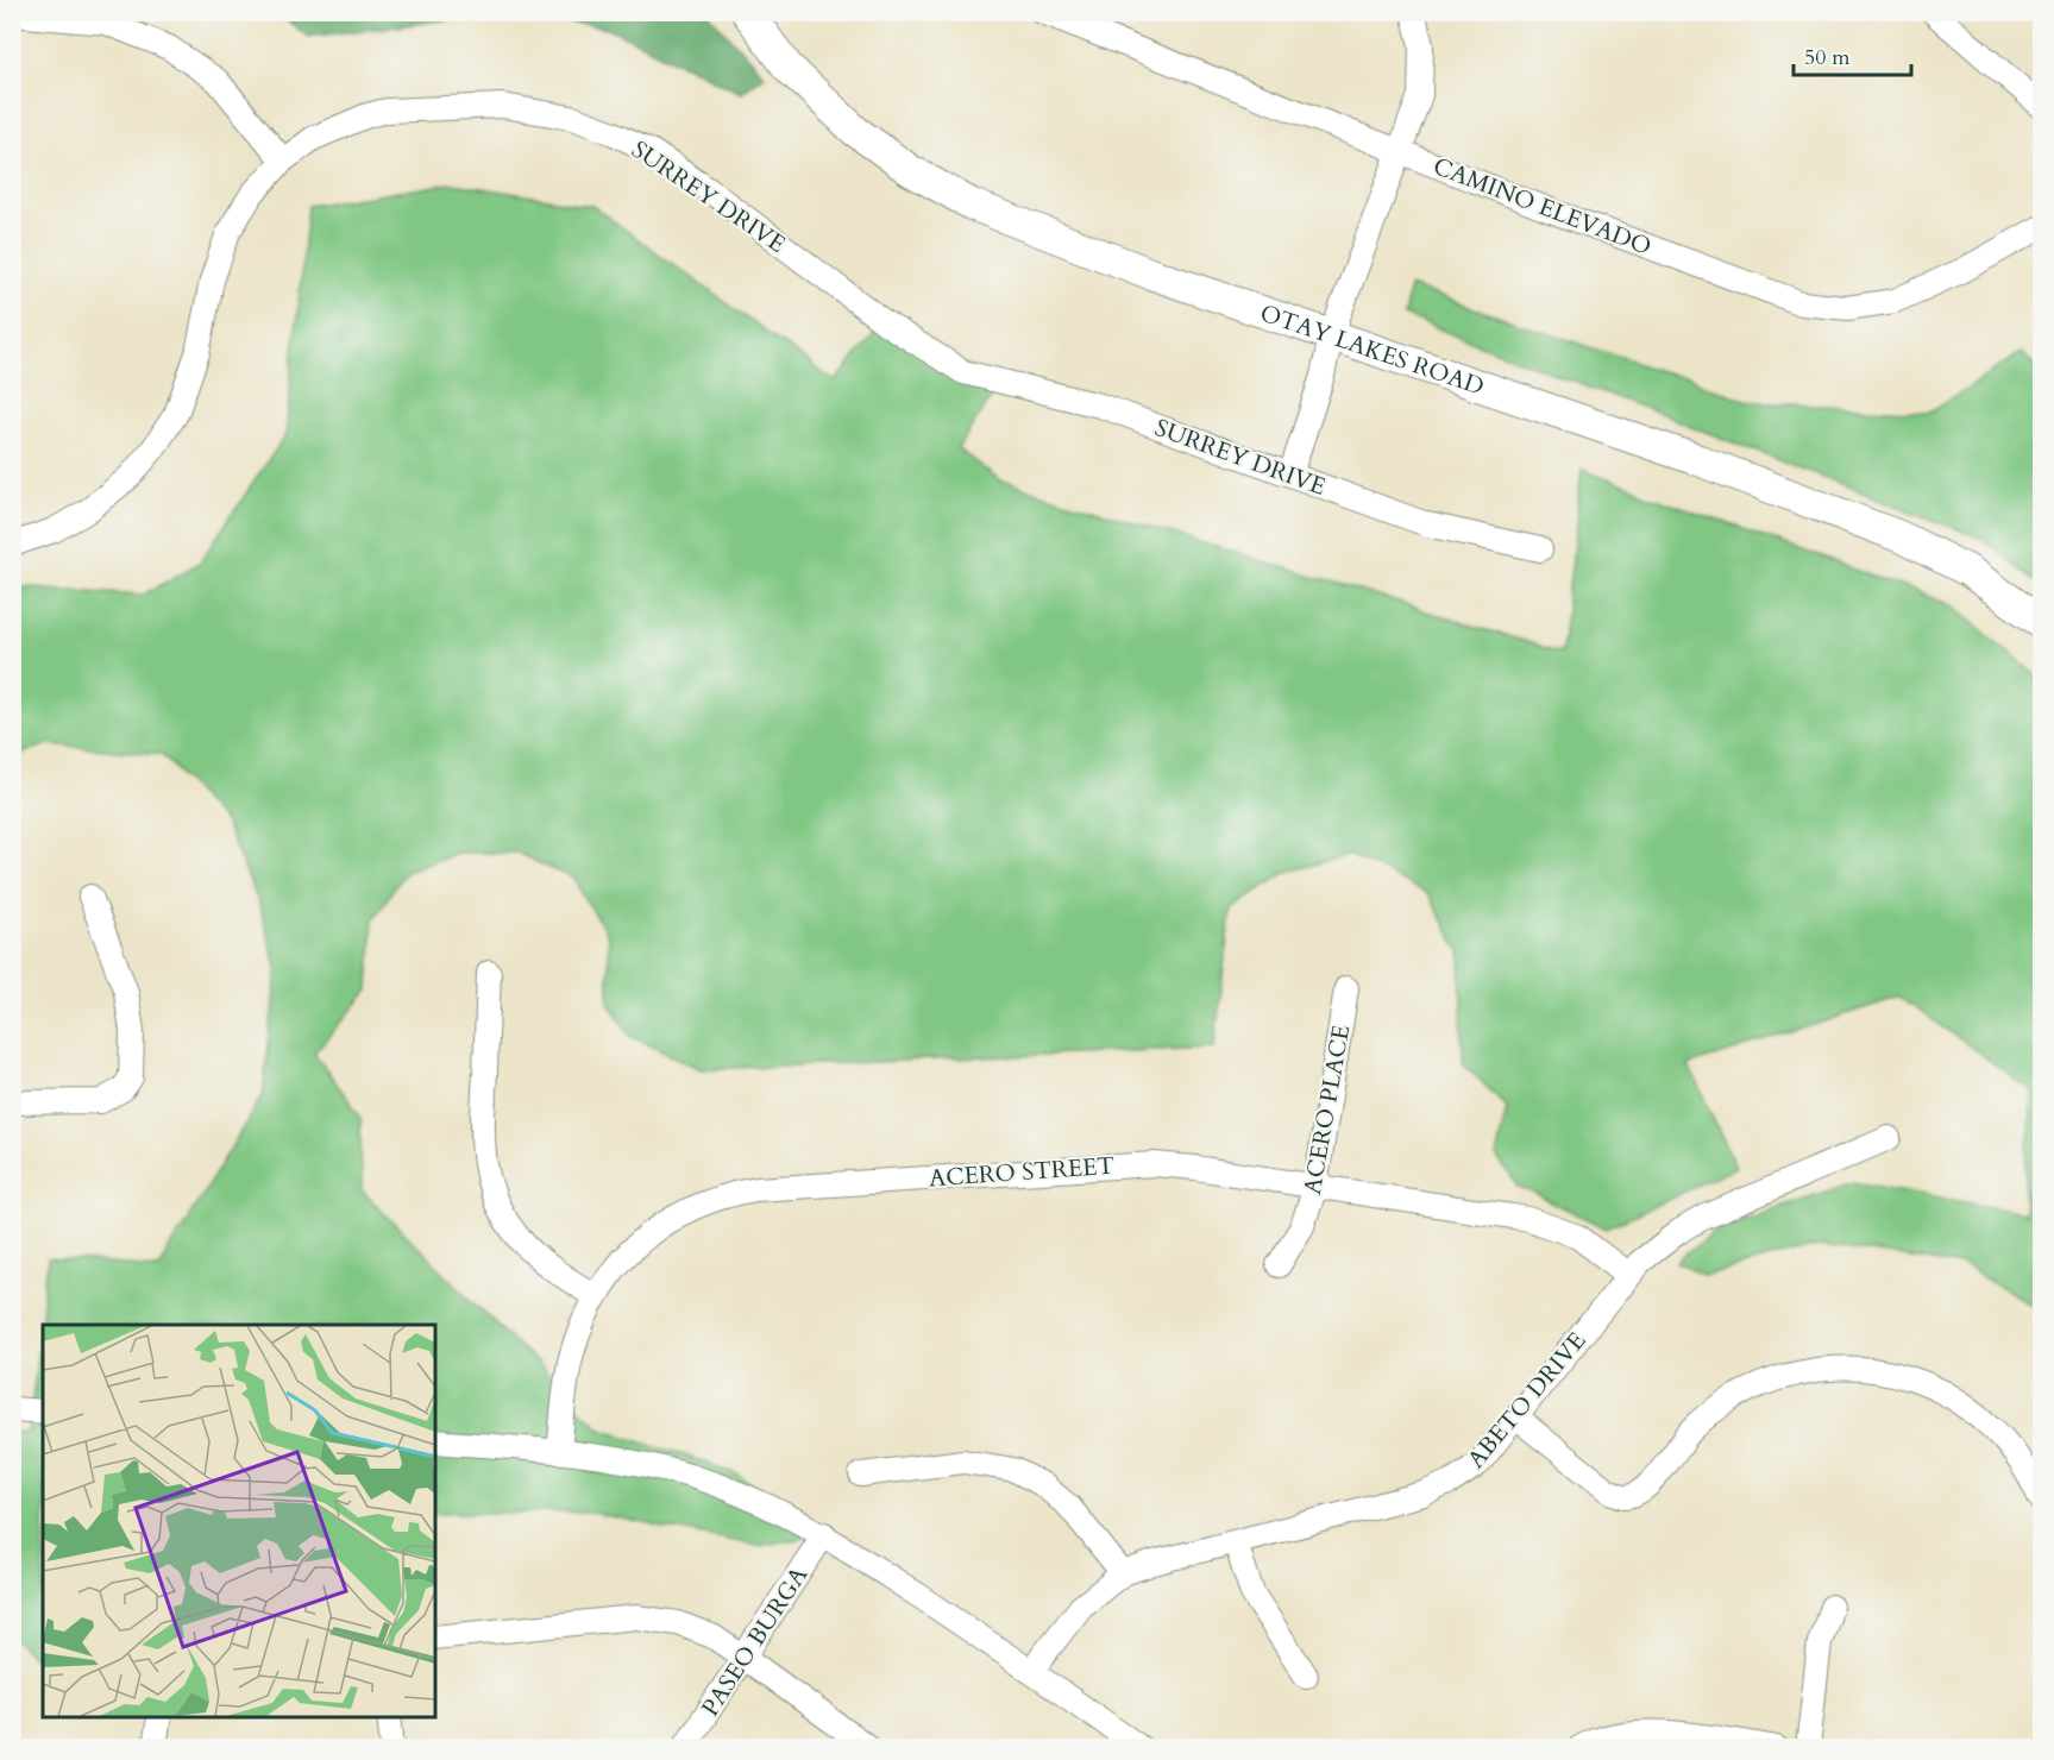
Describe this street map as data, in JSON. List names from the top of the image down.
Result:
{
  "streets": {
    "main road": ["OTAY LAKES ROAD"],
    "street": [
      "SURREY DRIVE",
      "CAMINO ELEVADO",
      "ACERO PLACE",
      "ACERO STREET",
      "ABETO DRIVE",
      "PASEO BURGA"
    ]
  },
  "crossings": [
    ["ACERO PLACE", "ACERO STREET"],
    ["ACERO STREET", "ABETO DRIVE"]
  ],
  "scale_bar": "50 m"
}
